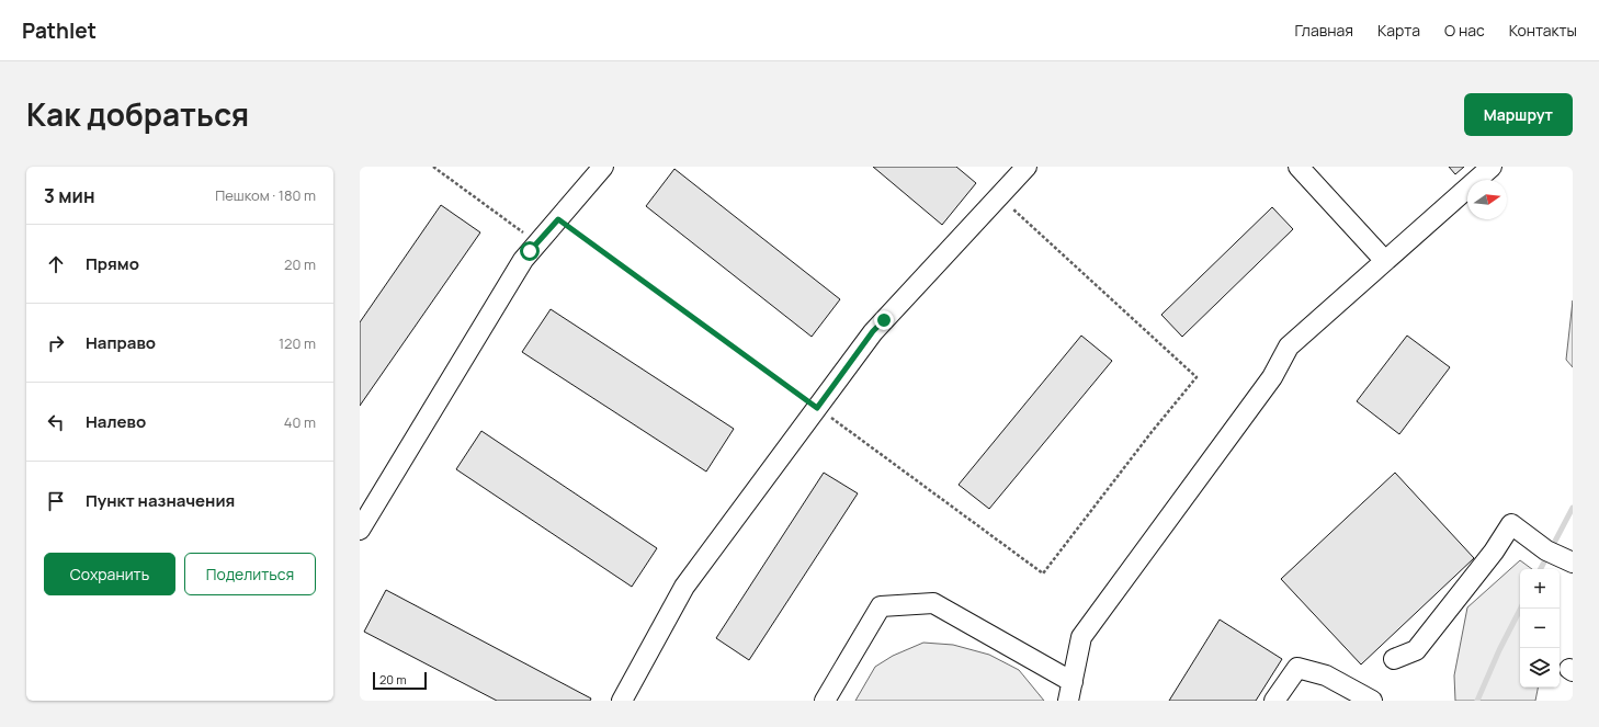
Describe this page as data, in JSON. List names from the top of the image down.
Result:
{
  "scale_bar": "20 m",
  "north": "right",
  "page": {
    "header": "Pathlet",
    "nav": [
      "Главная",
      "Карта",
      "О нас",
      "Контакты"
    ],
    "title": "Как добраться",
    "buttons": [
      "Маршрут",
      ["Сохранить", "Поделиться"]
    ],
    "heading": ["3 мин", "Пешком · 180 m"],
    "list": [
      ["Прямо", "20 m"],
      ["Направо", "120 m"],
      ["Налево", "40 m"],
      "Пункт назначения"
    ],
    "map_buttons": ["+", "−"],
    "scale": "20 m"
  }
}
